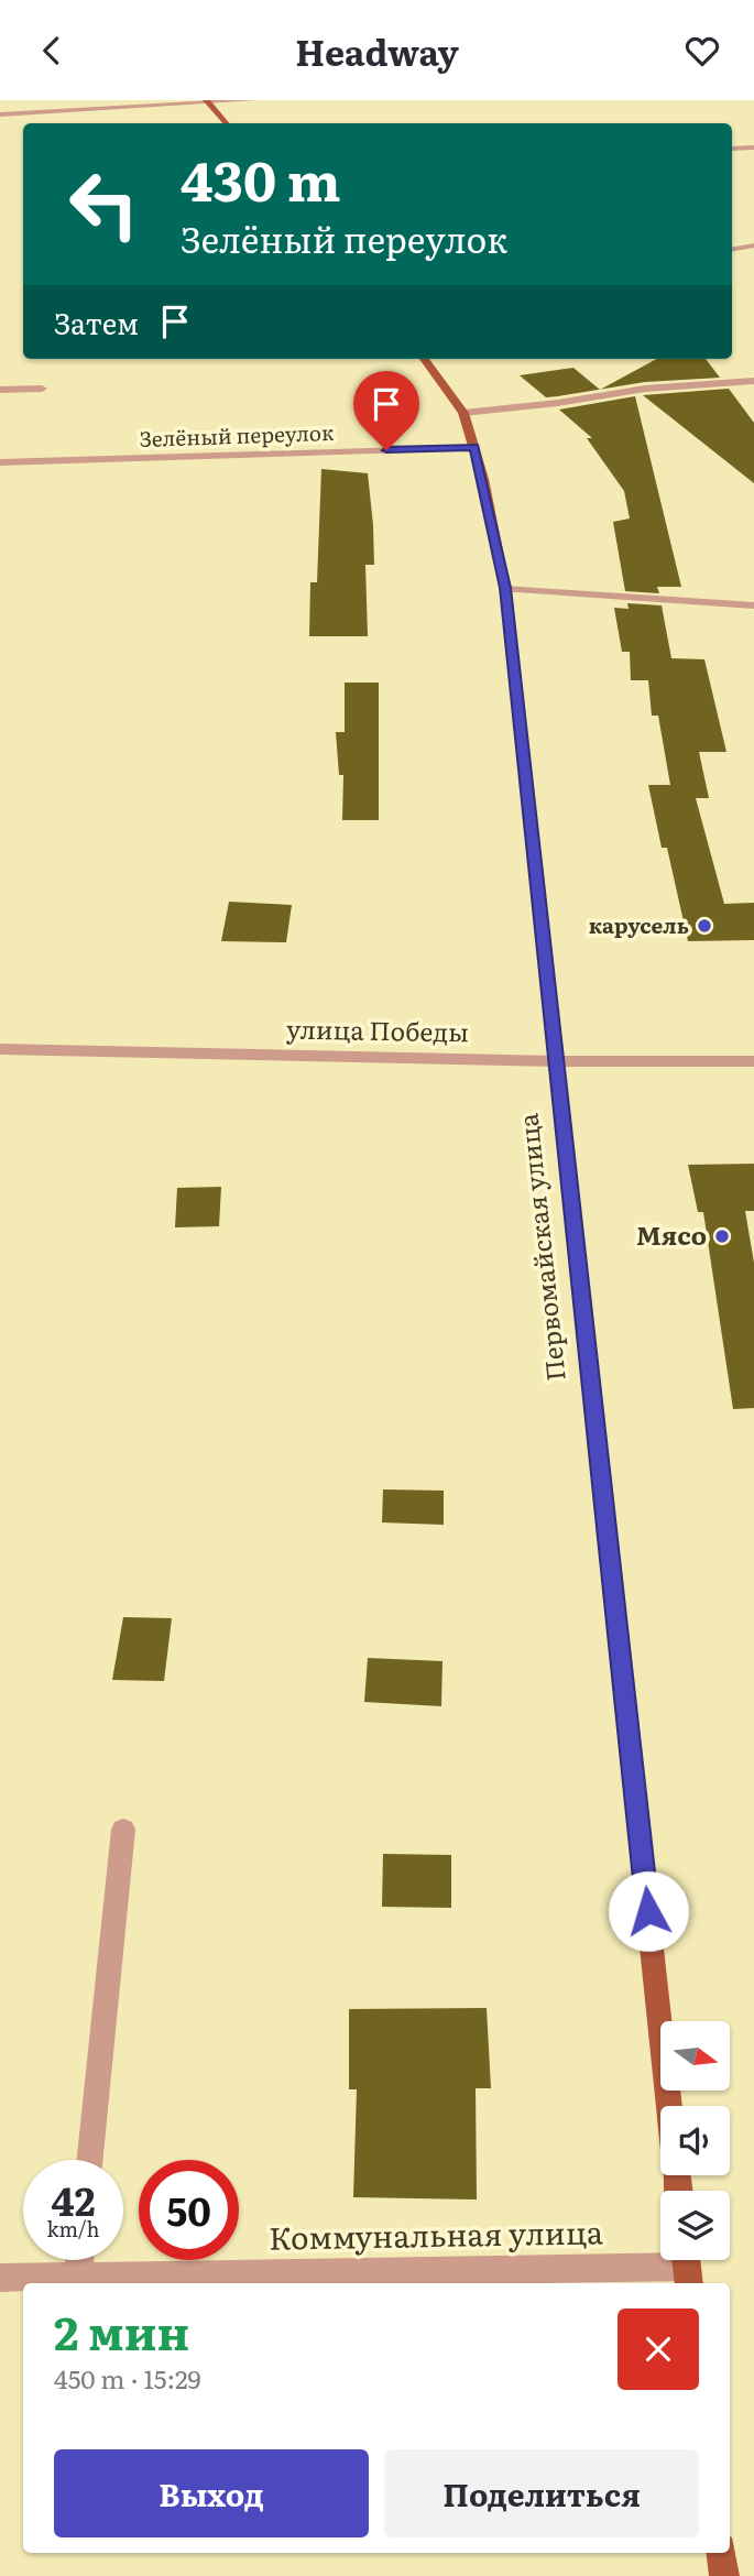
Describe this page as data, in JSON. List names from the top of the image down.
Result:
{
  "streets": {
    "main road": ["Первомайская улица"],
    "street": ["Зелёный переулок", "улица Победы", "Коммунальная улица"]
  },
  "crossings": [
    ["Зелёный переулок", "Первомайская улица"],
    ["улица Победы", "Первомайская улица"]
  ],
  "places": ["карусель", "Мясо"],
  "north": "right",
  "page": {
    "header": "Headway",
    "turn": ["430 m", "Зелёный переулок"],
    "then": "Затем",
    "speed": "42 km/h",
    "limit": "50",
    "heading": ["2 мин", "450 m · 15:29"],
    "buttons": ["Выход", "Поделиться"]
  }
}
